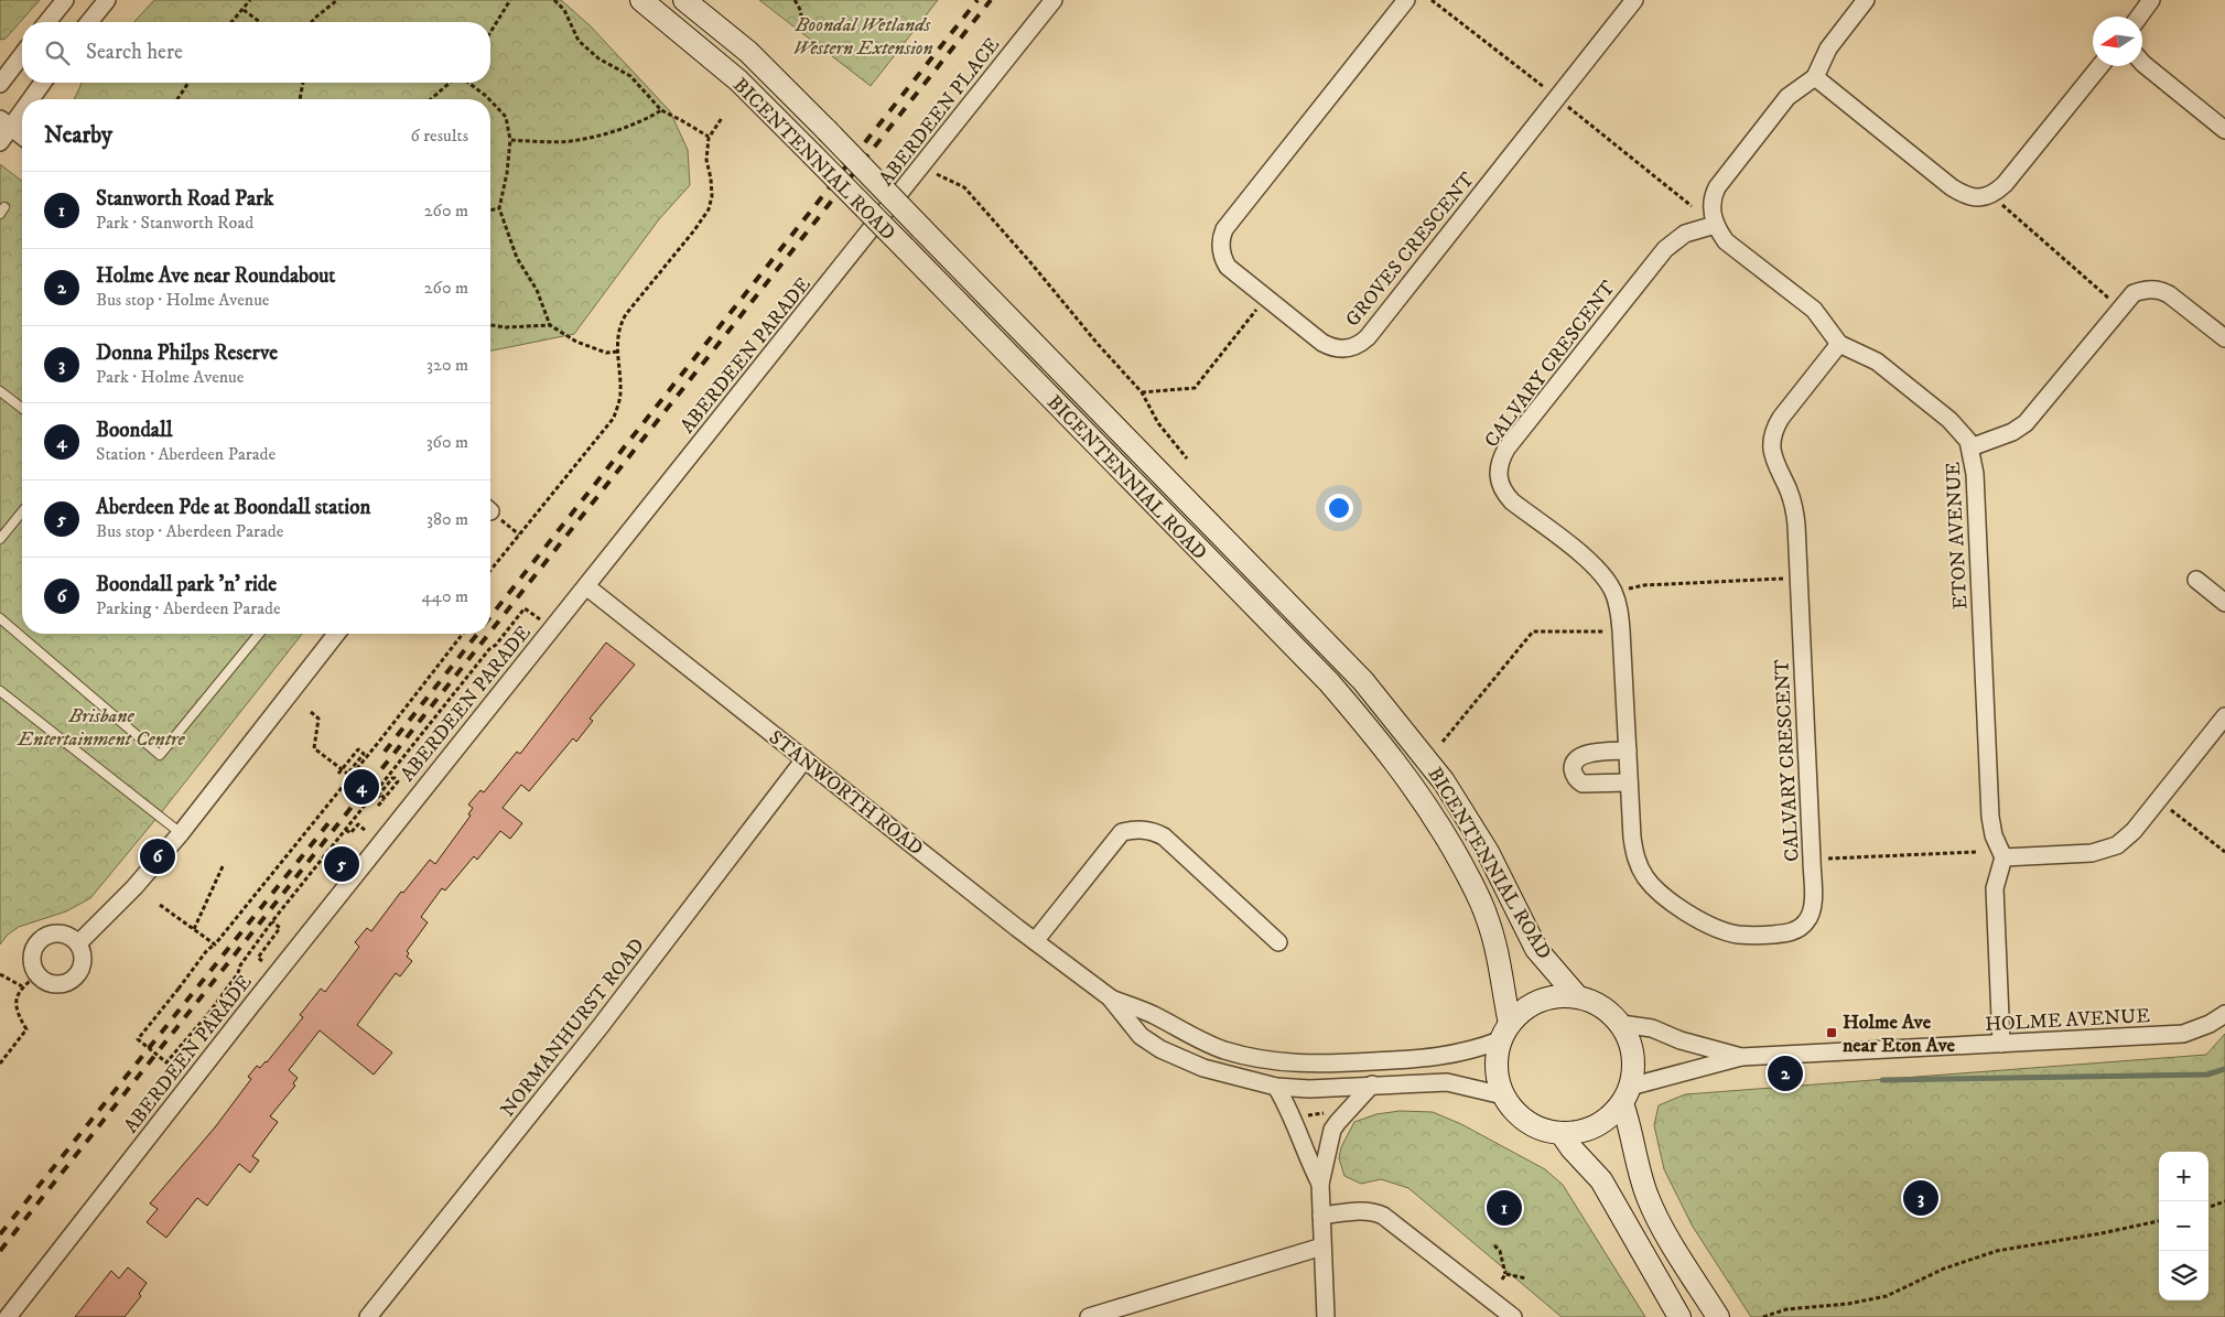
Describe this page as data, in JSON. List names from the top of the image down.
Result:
{
  "streets": {
    "main road": ["BICENTENNIAL ROAD"],
    "street": [
      "ABERDEEN PLACE",
      "GROVES CRESCENT",
      "ABERDEEN PARADE",
      "CALVARY CRESCENT",
      "ETON AVENUE",
      "STANWORTH ROAD",
      "HOLME AVENUE",
      "NORMANHURST ROAD"
    ]
  },
  "crossings": [
    ["ABERDEEN PLACE", "ABERDEEN PARADE"],
    ["BICENTENNIAL ROAD", "STANWORTH ROAD"],
    ["BICENTENNIAL ROAD", "HOLME AVENUE"],
    ["ABERDEEN PARADE", "STANWORTH ROAD"],
    ["CALVARY CRESCENT", "ETON AVENUE"],
    ["STANWORTH ROAD", "HOLME AVENUE"],
    ["STANWORTH ROAD", "NORMANHURST ROAD"]
  ],
  "parks": ["Boondal Wetlands Western Extension", "Brisbane Entertainment Centre"],
  "places": {
    "transit": ["Holme Ave near Eton Ave"]
  },
  "north": "left",
  "page": {
    "search": "Search here",
    "heading": ["Nearby", "6 results"],
    "list": [
      {
        "mark": "1",
        "name": "Stanworth Road Park",
        "note": "Park · Stanworth Road",
        "value": "260 m"
      },
      {
        "mark": "2",
        "name": "Holme Ave near Roundabout",
        "note": "Bus stop · Holme Avenue",
        "value": "260 m"
      },
      {
        "mark": "3",
        "name": "Donna Philps Reserve",
        "note": "Park · Holme Avenue",
        "value": "320 m"
      },
      {
        "mark": "4",
        "name": "Boondall",
        "note": "Station · Aberdeen Parade",
        "value": "360 m"
      },
      {
        "mark": "5",
        "name": "Aberdeen Pde at Boondall station",
        "note": "Bus stop · Aberdeen Parade",
        "value": "380 m"
      },
      {
        "mark": "6",
        "name": "Boondall park 'n' ride",
        "note": "Parking · Aberdeen Parade",
        "value": "440 m"
      }
    ],
    "pins": [
      "4",
      "6",
      "5",
      "2",
      "3",
      "1"
    ],
    "map_buttons": ["+", "−"]
  }
}
